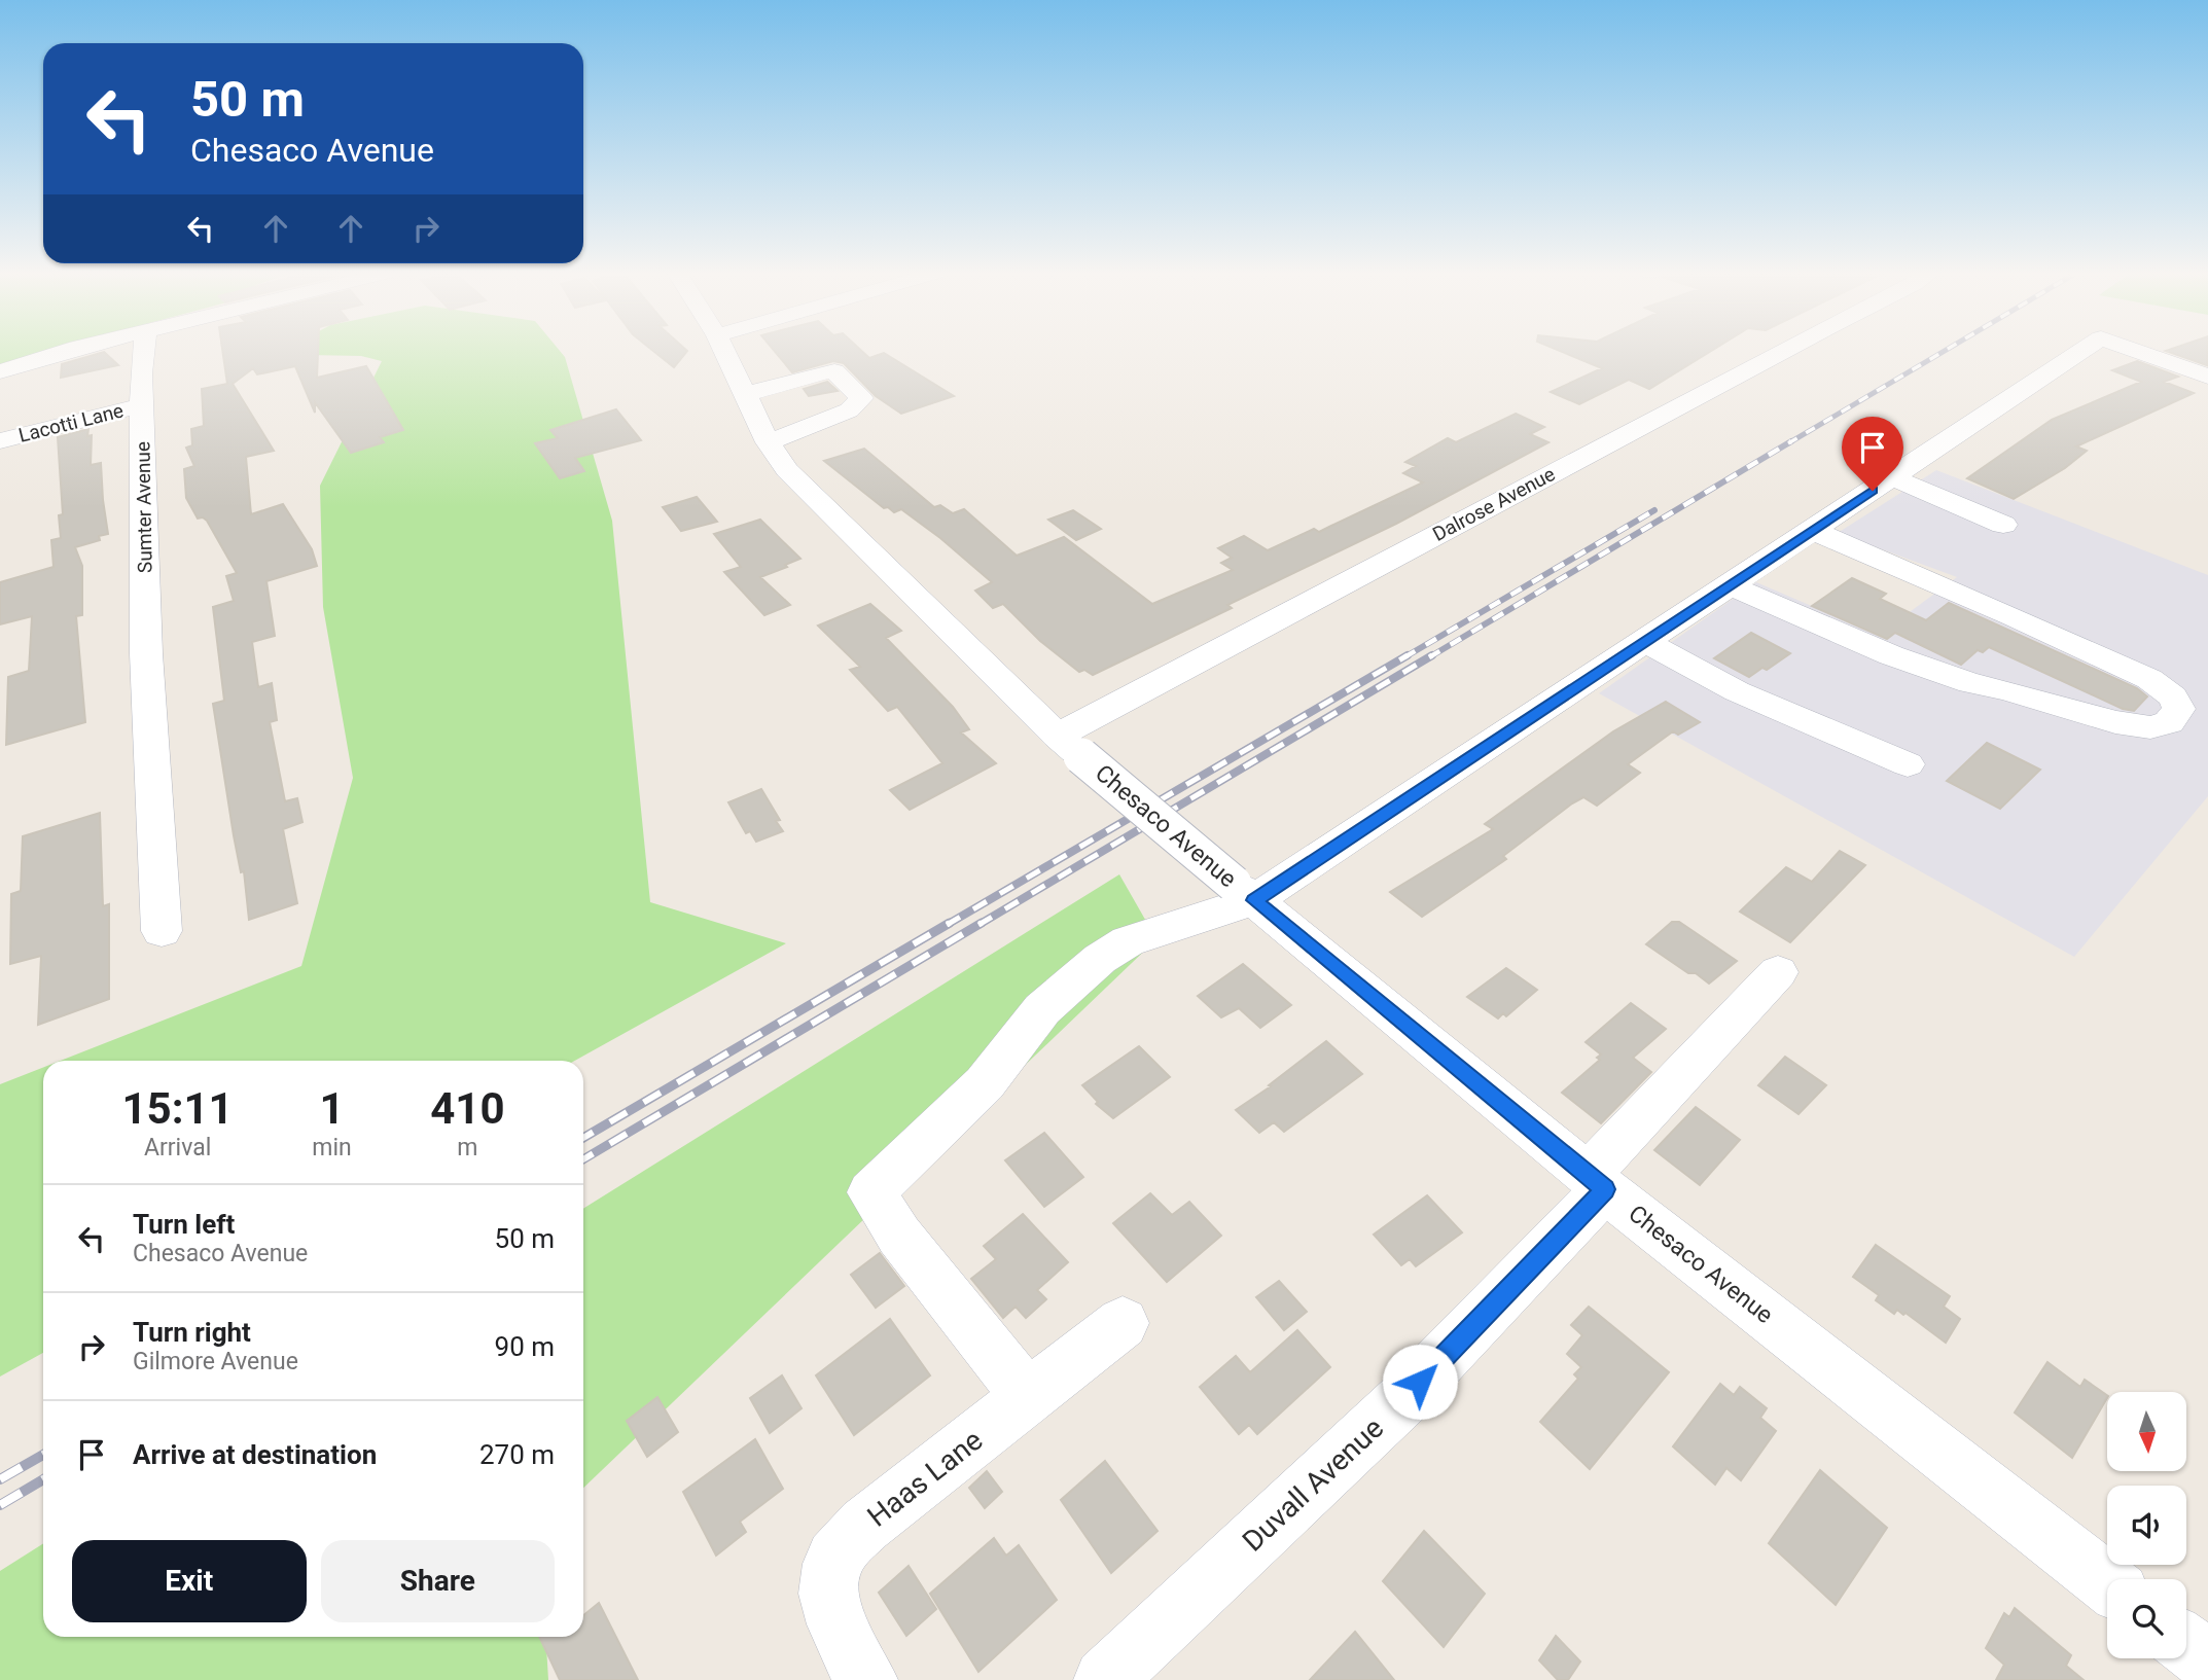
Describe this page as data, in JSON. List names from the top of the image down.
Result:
{
  "streets": {
    "street": [
      "Lacotti Lane",
      "Dalrose Avenue",
      "Sumter Avenue",
      "Chesaco Avenue",
      "Haas Lane",
      "Duvall Avenue"
    ]
  },
  "crossings": [
    ["Lacotti Lane", "Sumter Avenue"],
    ["Dalrose Avenue", "Chesaco Avenue"],
    ["Chesaco Avenue", "Duvall Avenue"]
  ],
  "north": "bottom",
  "page": {
    "turn": ["50 m", "Chesaco Avenue"],
    "eta": [
      "15:11",
      "Arrival",
      "1",
      "min",
      "410",
      "m"
    ],
    "list": [
      {
        "name": "Turn left",
        "note": "Chesaco Avenue",
        "value": "50 m"
      },
      {
        "name": "Turn right",
        "note": "Gilmore Avenue",
        "value": "90 m"
      },
      {
        "name": "Arrive at destination",
        "value": "270 m"
      }
    ],
    "buttons": ["Exit", "Share"]
  }
}
